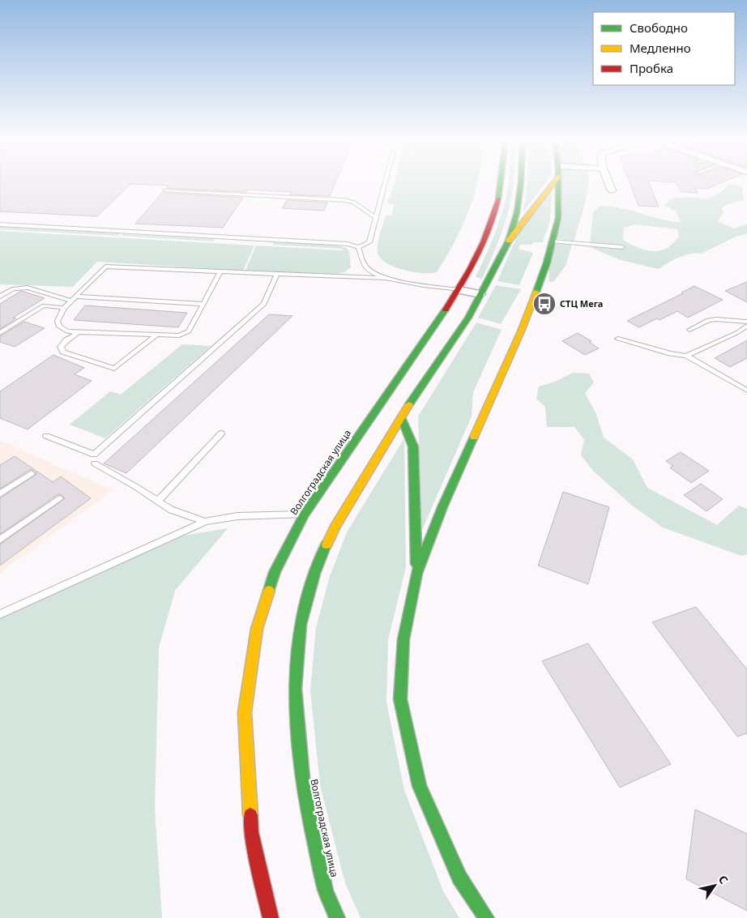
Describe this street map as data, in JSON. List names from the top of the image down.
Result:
{
  "streets": {
    "main road": ["Волгоградская улица"]
  },
  "places": {
    "bus stop": ["СТЦ Мега"]
  },
  "legend": ["Свободно", "Медленно", "Пробка"],
  "north": "top right"
}
